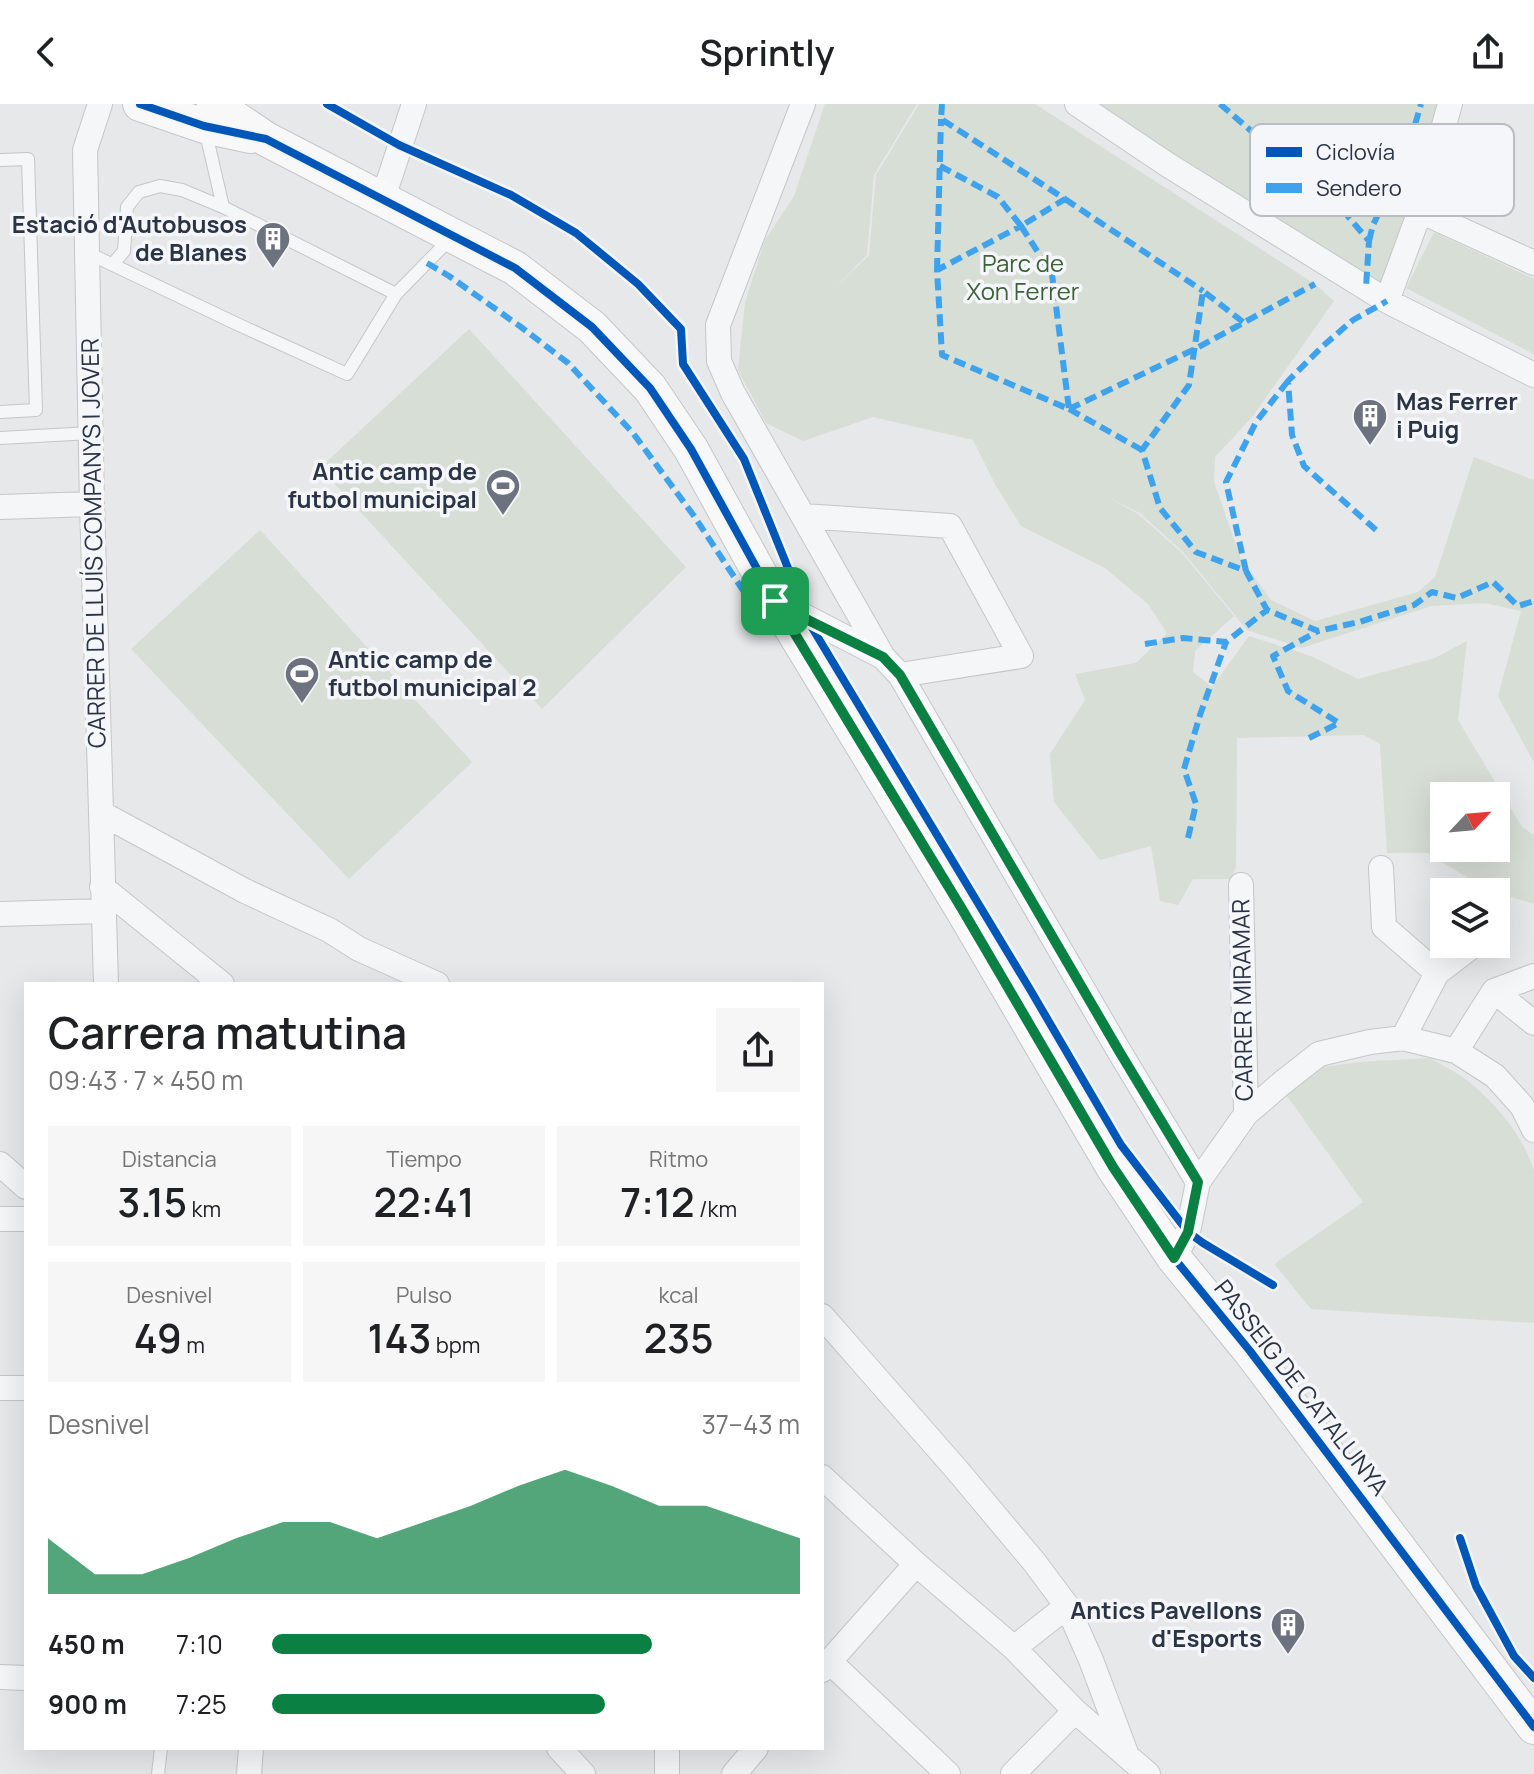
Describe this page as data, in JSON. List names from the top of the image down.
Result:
{
  "streets": {
    "street": ["CARRER DE LLUÍS COMPANYS I JOVER", "CARRER MIRAMAR", "PASSEIG DE CATALUNYA"]
  },
  "parks": ["Parc de Xon Ferrer"],
  "places": {
    "building": ["Estació d'Autobusos de Blanes", "Mas Ferrer i Puig", "Antics Pavellons d'Esports"],
    "sports": ["Antic camp de futbol municipal", "Antic camp de futbol municipal 2"]
  },
  "legend": ["Ciclovía", "Sendero"],
  "north": "top right",
  "page": {
    "header": "Sprintly",
    "heading": ["Carrera matutina", "09:43 · 7 × 450 m"],
    "stats": [
      ["Distancia", "3.15 km"],
      ["Tiempo", "22:41"],
      ["Ritmo", "7:12 /km"],
      ["Desnivel", "49 m"],
      ["Pulso", "143 bpm"],
      ["kcal", "235"]
    ],
    "chart": ["Desnivel", "37–43 m"],
    "list": [
      {
        "name": "450 m",
        "note": "7:10"
      },
      {
        "name": "900 m",
        "note": "7:25"
      }
    ]
  }
}
